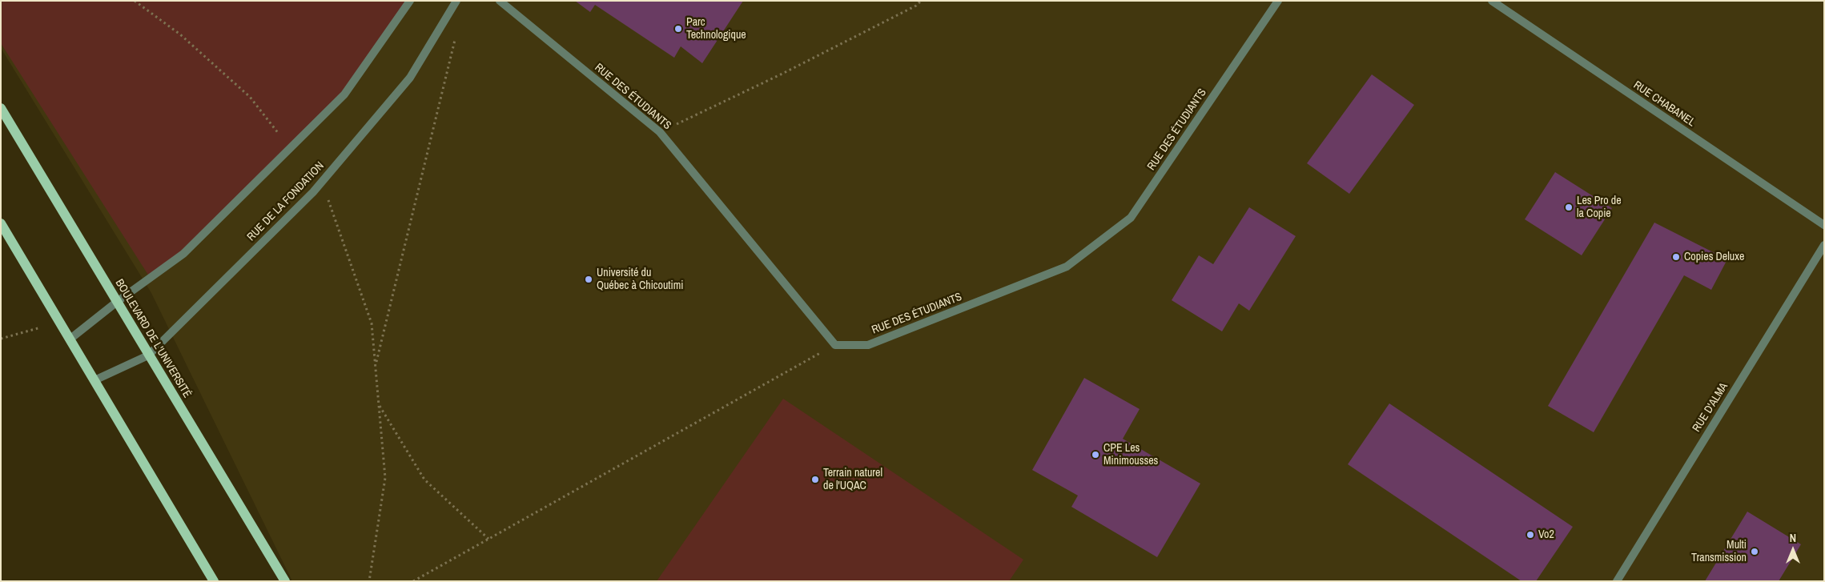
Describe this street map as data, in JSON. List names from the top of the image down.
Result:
{
  "streets": {
    "main road": ["BOULEVARD DE L'UNIVERSITÉ"],
    "street": [
      "RUE DES ÉTUDIANTS",
      "RUE CHABANEL",
      "RUE DE LA FONDATION",
      "RUE D'ALMA"
    ]
  },
  "crossings": [
    ["RUE DE LA FONDATION", "BOULEVARD DE L'UNIVERSITÉ"]
  ],
  "places": [
    "Parc Technologique",
    "Les Pro de la Copie",
    "Copies Deluxe",
    "Université du Québec à Chicoutimi",
    "CPE Les Minimousses",
    "Terrain naturel de l'UQAC",
    "Vo2",
    "Multi Transmission"
  ],
  "north": "top"
}
